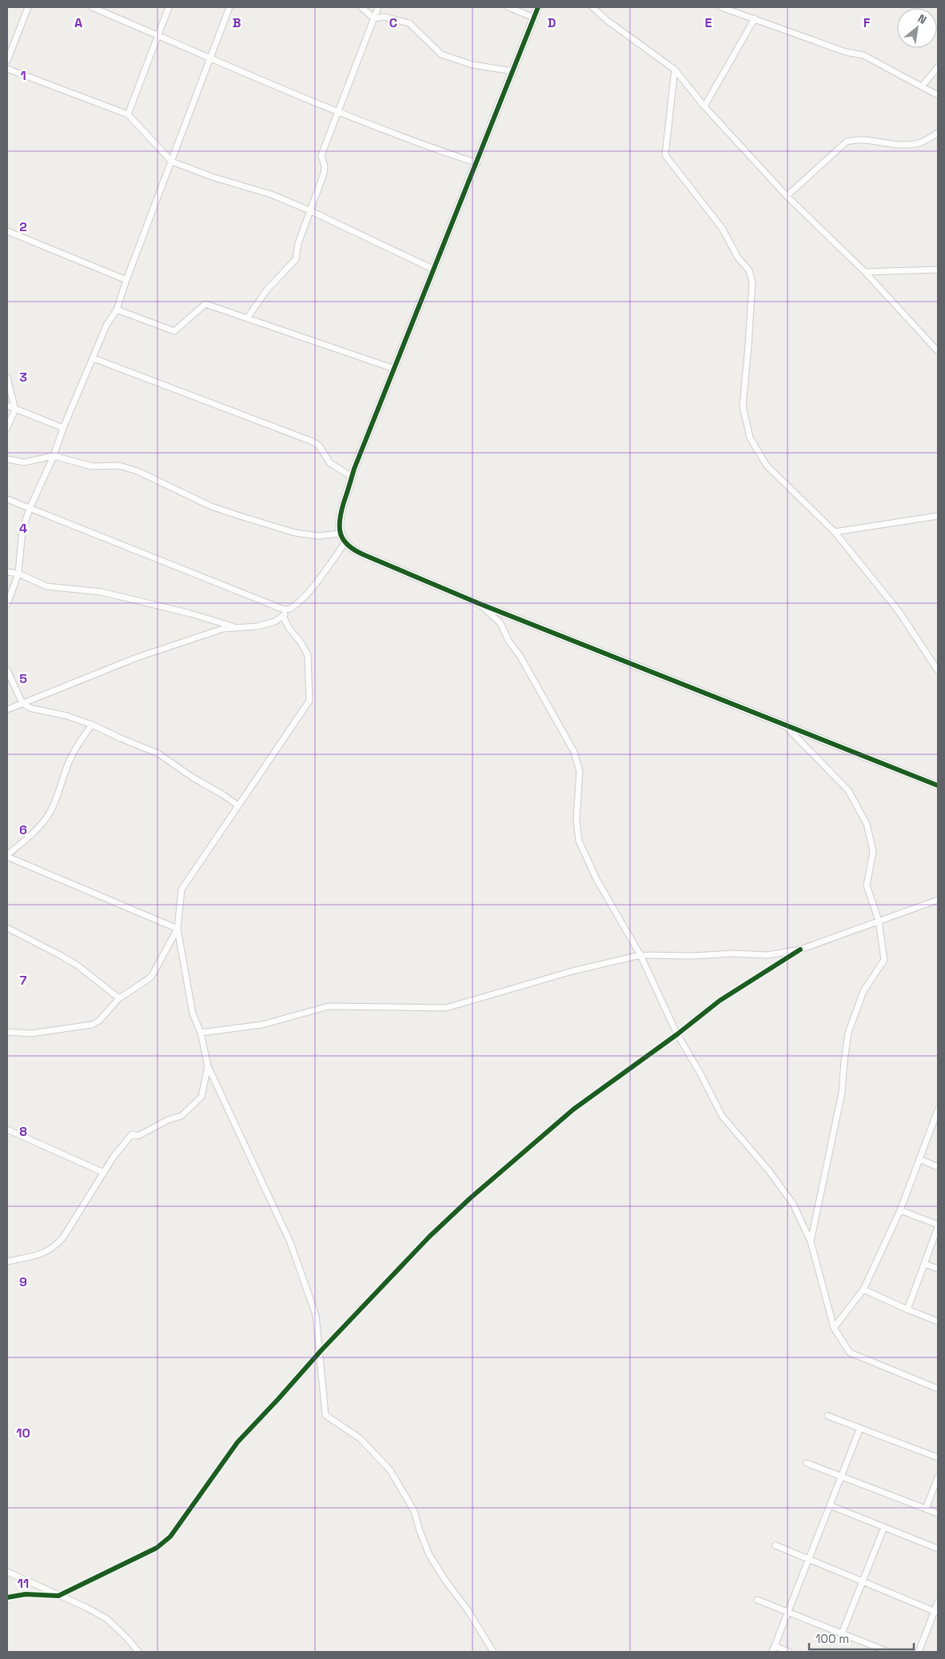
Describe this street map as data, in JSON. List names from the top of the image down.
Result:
{
  "scale_bar": "100 m",
  "north": "top right",
  "grid": {
    "columns": [
      "A",
      "B",
      "C",
      "D",
      "E",
      "F"
    ],
    "rows": [
      "1",
      "2",
      "3",
      "4",
      "5",
      "6",
      "7",
      "8",
      "9",
      "10",
      "11"
    ]
  }
}
